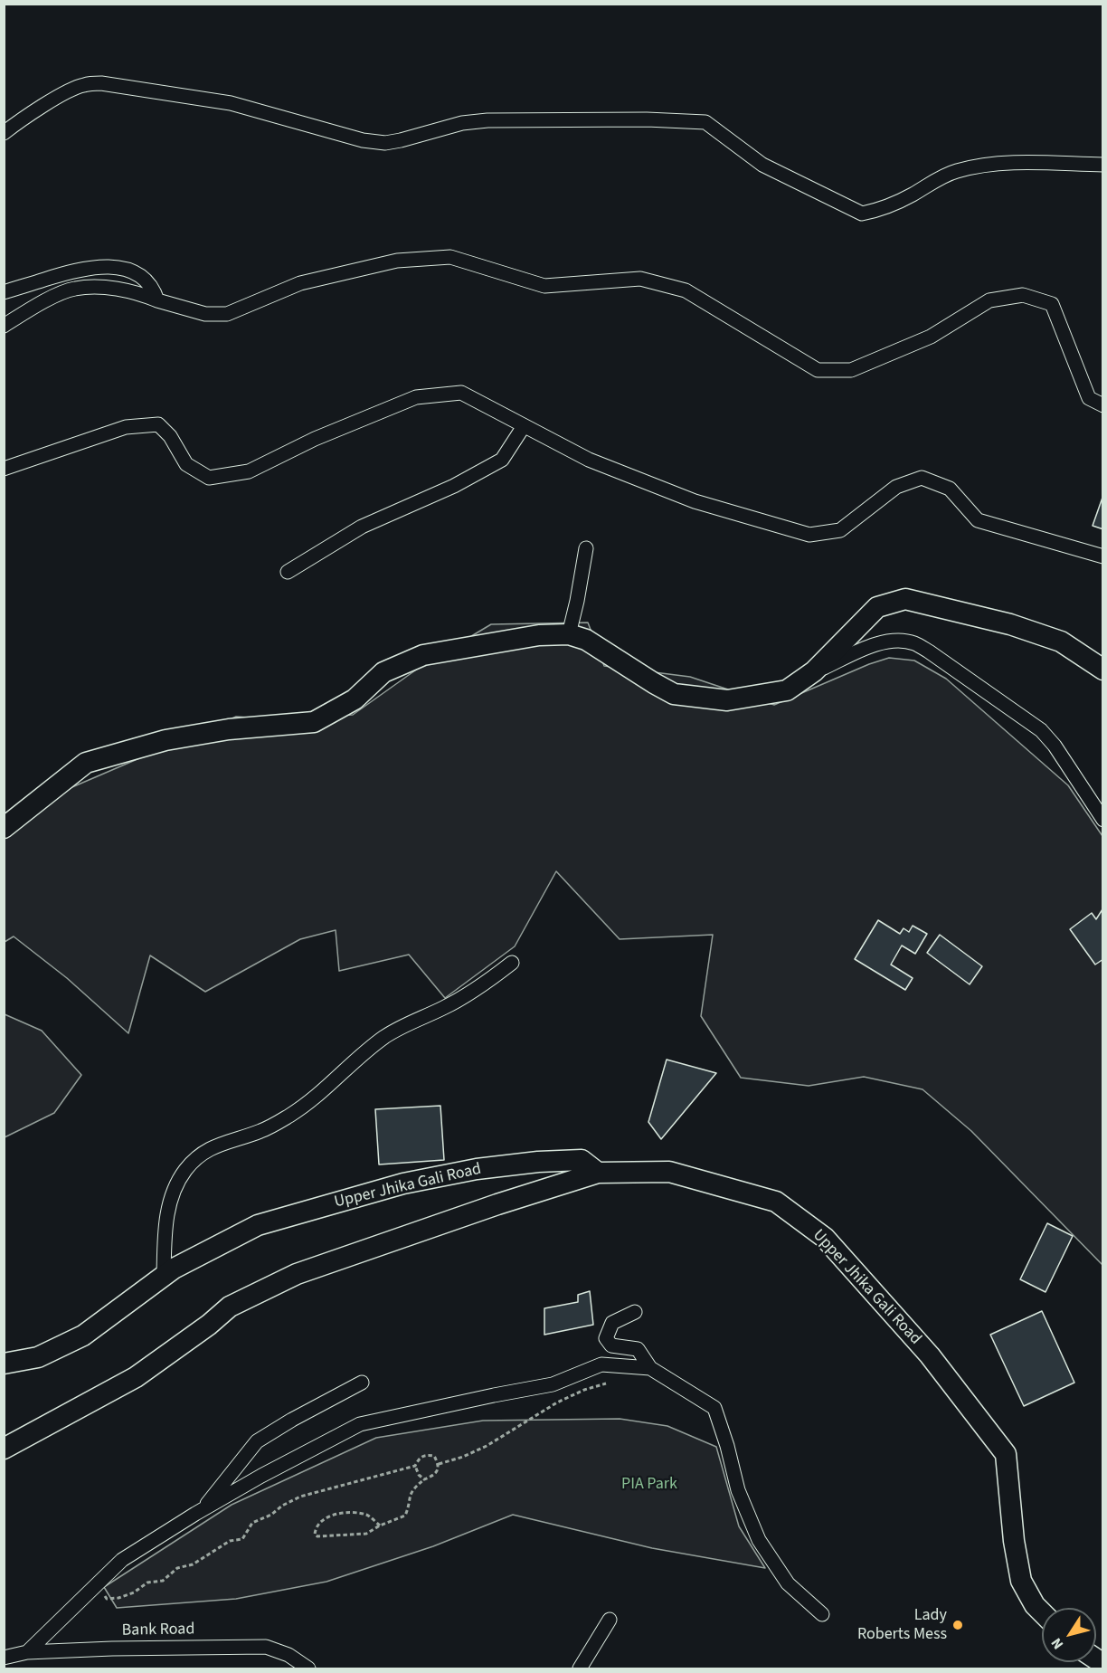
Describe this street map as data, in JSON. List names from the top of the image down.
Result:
{
  "streets": {
    "main road": ["Upper Jhika Gali Road"],
    "street": ["Bank Road"]
  },
  "parks": ["PIA Park"],
  "places": ["Lady Roberts Mess"],
  "north": "bottom left"
}
